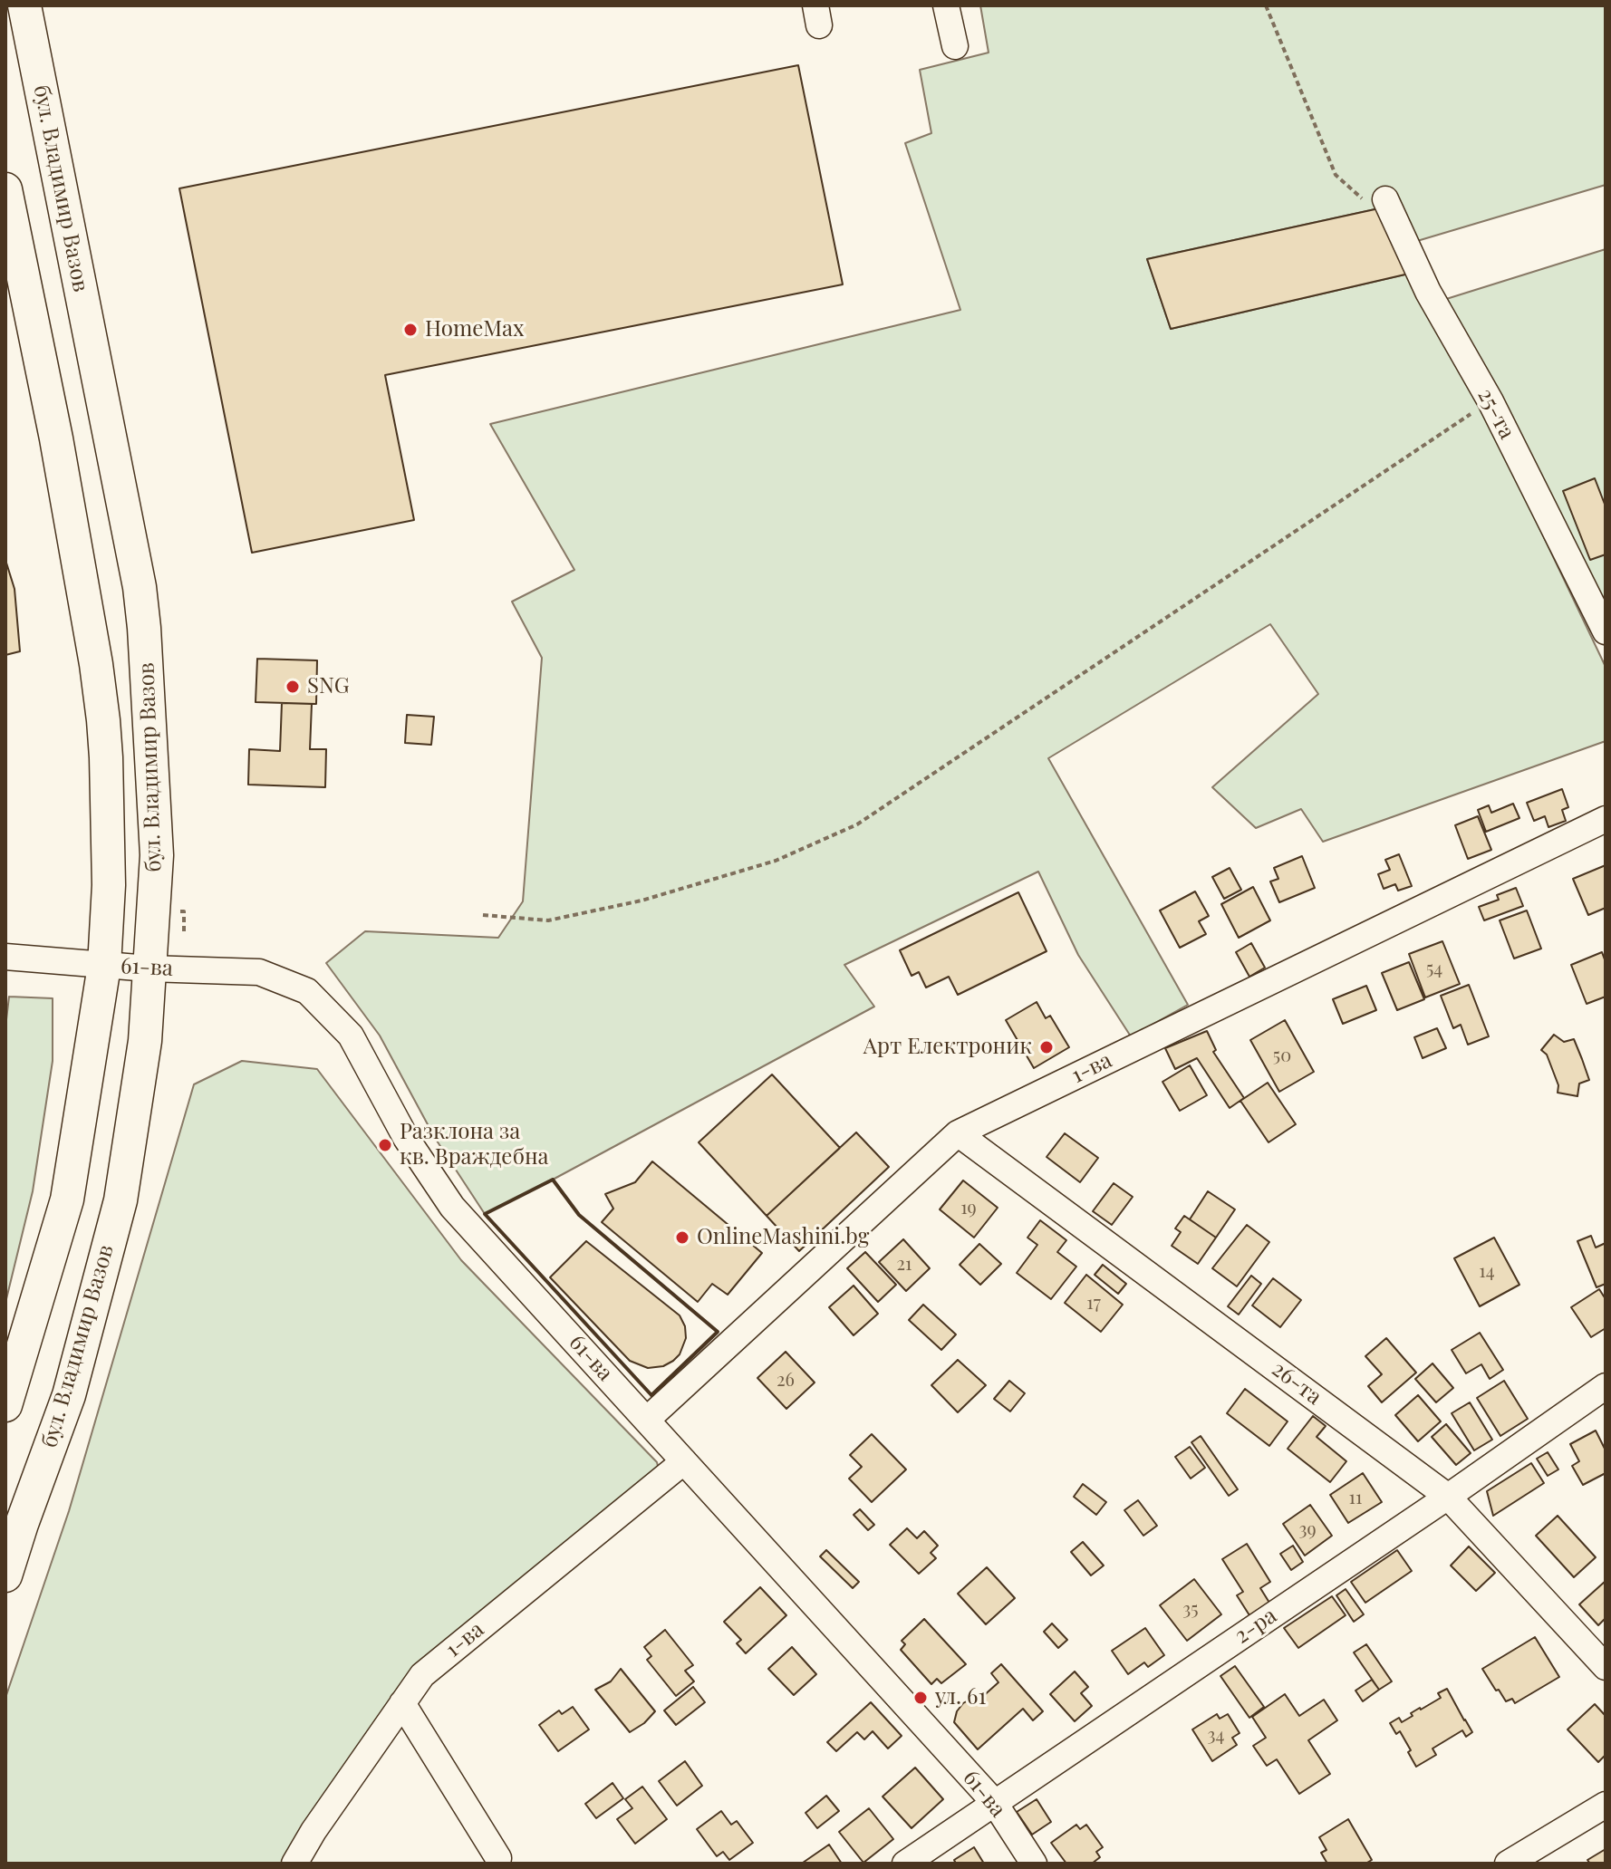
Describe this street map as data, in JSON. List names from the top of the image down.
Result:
{
  "streets": {
    "main road": ["бул. Владимир Вазов"],
    "street": [
      "25-та",
      "61-ва",
      "1-ва",
      "26-та",
      "2-ра"
    ]
  },
  "crossings": [
    ["бул. Владимир Вазов", "61-ва"],
    ["61-ва", "1-ва"],
    ["61-ва", "2-ра"],
    ["1-ва", "26-та"],
    ["26-та", "2-ра"]
  ],
  "places": [
    "HomeMax",
    "SNG",
    "Арт Електроник",
    "Разклона за кв. Враждебна",
    "ОnlineMashini.bg",
    "ул. 61"
  ],
  "house_numbers": [
    "54",
    "50",
    "19",
    "21",
    "14",
    "17",
    "26",
    "11",
    "39",
    "35",
    "34"
  ]
}
